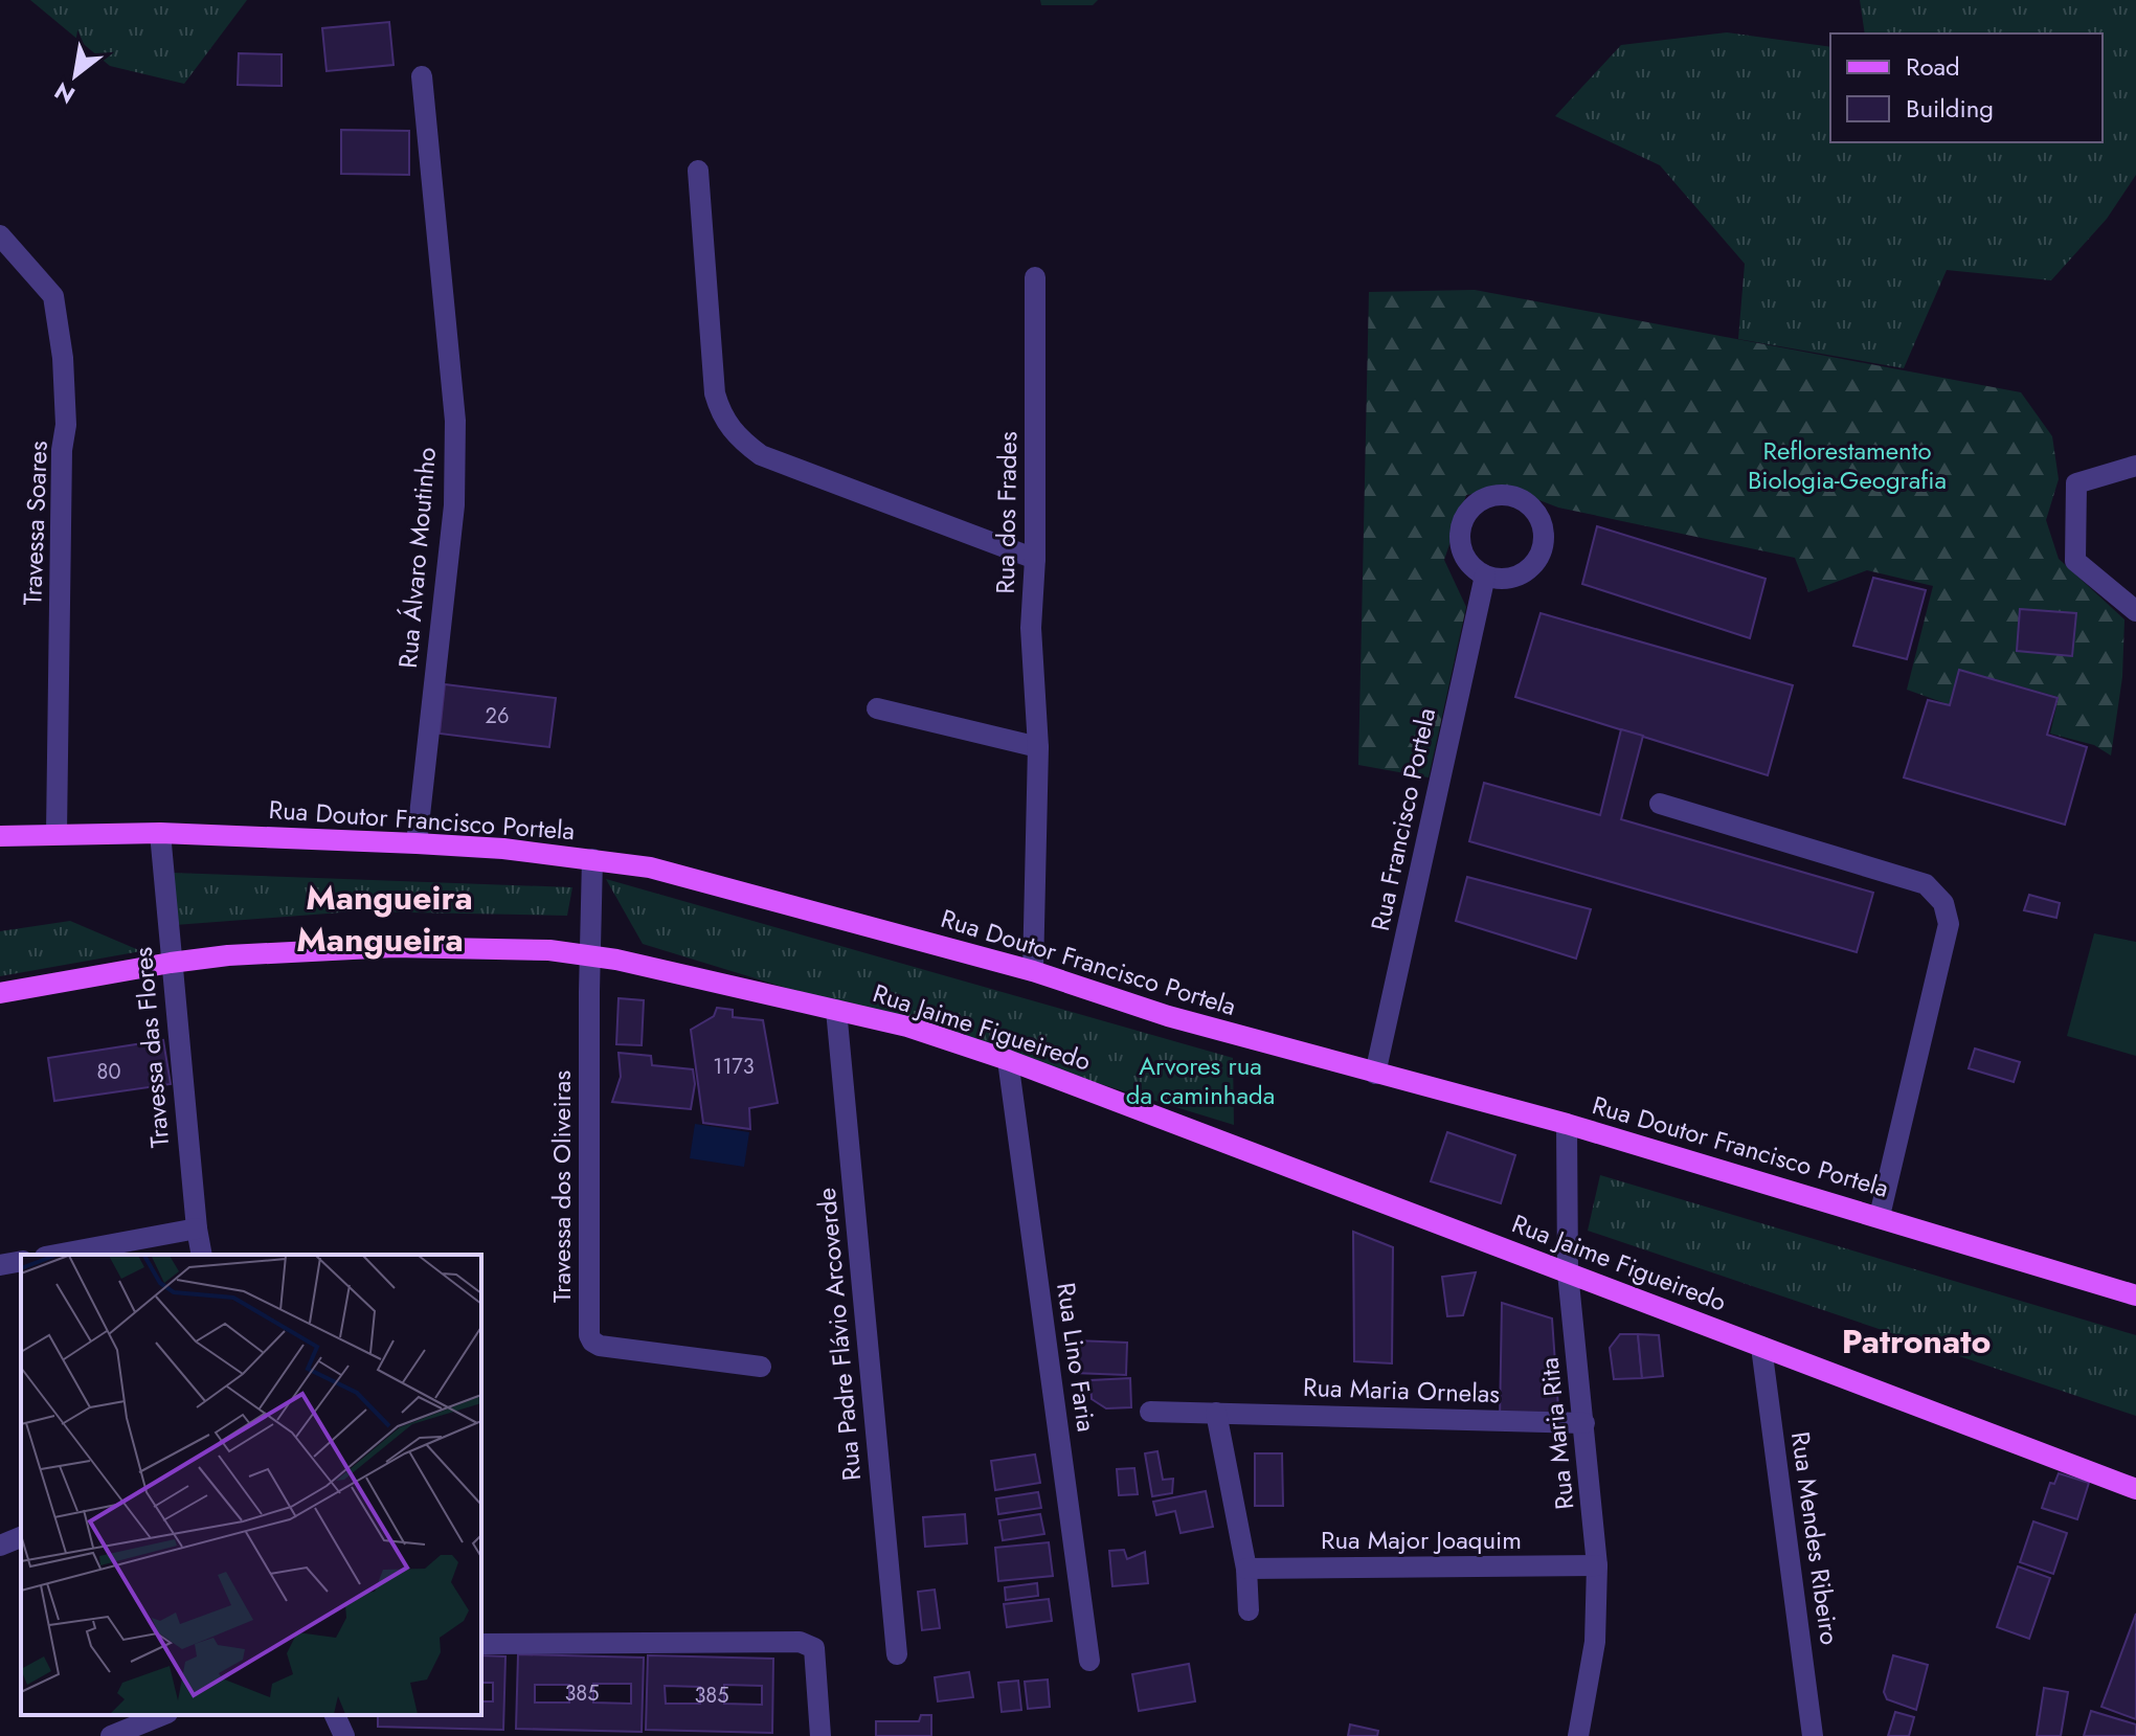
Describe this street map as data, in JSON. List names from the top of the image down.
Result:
{
  "streets": {
    "main road": ["Rua Doutor Francisco Portela", "Rua Jaime Figueiredo"],
    "street": [
      "Rua dos Frades",
      "Travessa Soares",
      "Rua Álvaro Moutinho",
      "Rua Francisco Portela",
      "Travessa das Flores",
      "Travessa dos Oliveiras",
      "Rua Padre Flávio Arcoverde",
      "Rua Lino Faria",
      "Rua Maria Ornelas",
      "Rua Maria Rita",
      "Rua Mendes Ribeiro",
      "Rua Major Joaquim"
    ]
  },
  "crossings": [
    ["Rua dos Frades", "Rua Doutor Francisco Portela"],
    ["Travessa Soares", "Rua Doutor Francisco Portela"],
    ["Rua Álvaro Moutinho", "Rua Doutor Francisco Portela"],
    ["Rua Francisco Portela", "Rua Doutor Francisco Portela"],
    ["Rua Doutor Francisco Portela", "Travessa das Flores"],
    ["Rua Doutor Francisco Portela", "Travessa dos Oliveiras"],
    ["Rua Doutor Francisco Portela", "Rua Maria Rita"],
    ["Rua Jaime Figueiredo", "Travessa das Flores"],
    ["Rua Jaime Figueiredo", "Travessa dos Oliveiras"],
    ["Rua Jaime Figueiredo", "Rua Padre Flávio Arcoverde"],
    ["Rua Jaime Figueiredo", "Rua Lino Faria"],
    ["Rua Jaime Figueiredo", "Rua Maria Rita"],
    ["Rua Jaime Figueiredo", "Rua Mendes Ribeiro"],
    ["Rua Maria Ornelas", "Rua Maria Rita"],
    ["Rua Maria Rita", "Rua Major Joaquim"]
  ],
  "districts": ["Mangueira", "Mangueira", "Patronato"],
  "parks": ["Reflorestamento Biologia-Geografia", "Arvores rua da caminhada"],
  "house_numbers": [
    "26",
    "1173",
    "80",
    "385",
    "385"
  ],
  "legend": ["Road", "Building"],
  "north": "bottom left"
}
